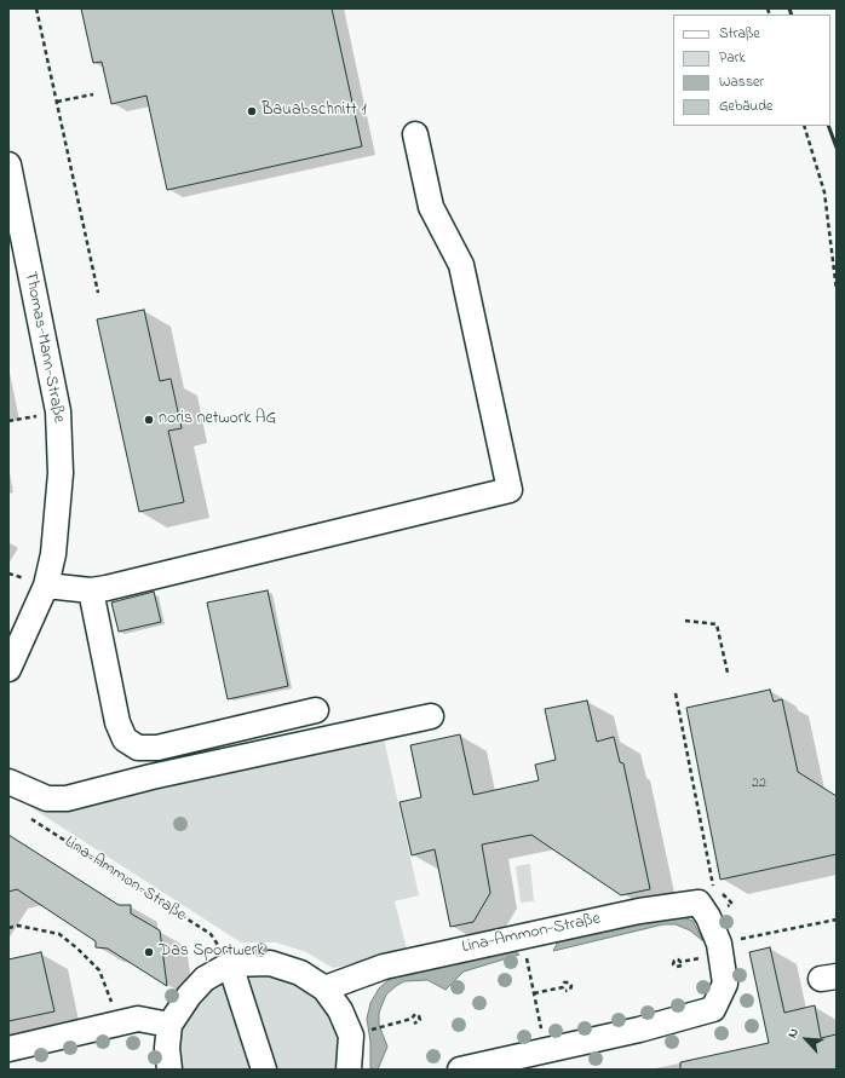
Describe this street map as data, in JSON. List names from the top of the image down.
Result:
{
  "streets": {
    "street": ["Thomas-Mann-Straße", "Lina-Ammon-Straße"]
  },
  "places": ["Bauabschnitt 1", "noris network AG", "Das Sportwerk"],
  "house_numbers": ["22"],
  "legend": [
    "Straße",
    "Park",
    "Wasser",
    "Gebäude"
  ],
  "north": "top left"
}
